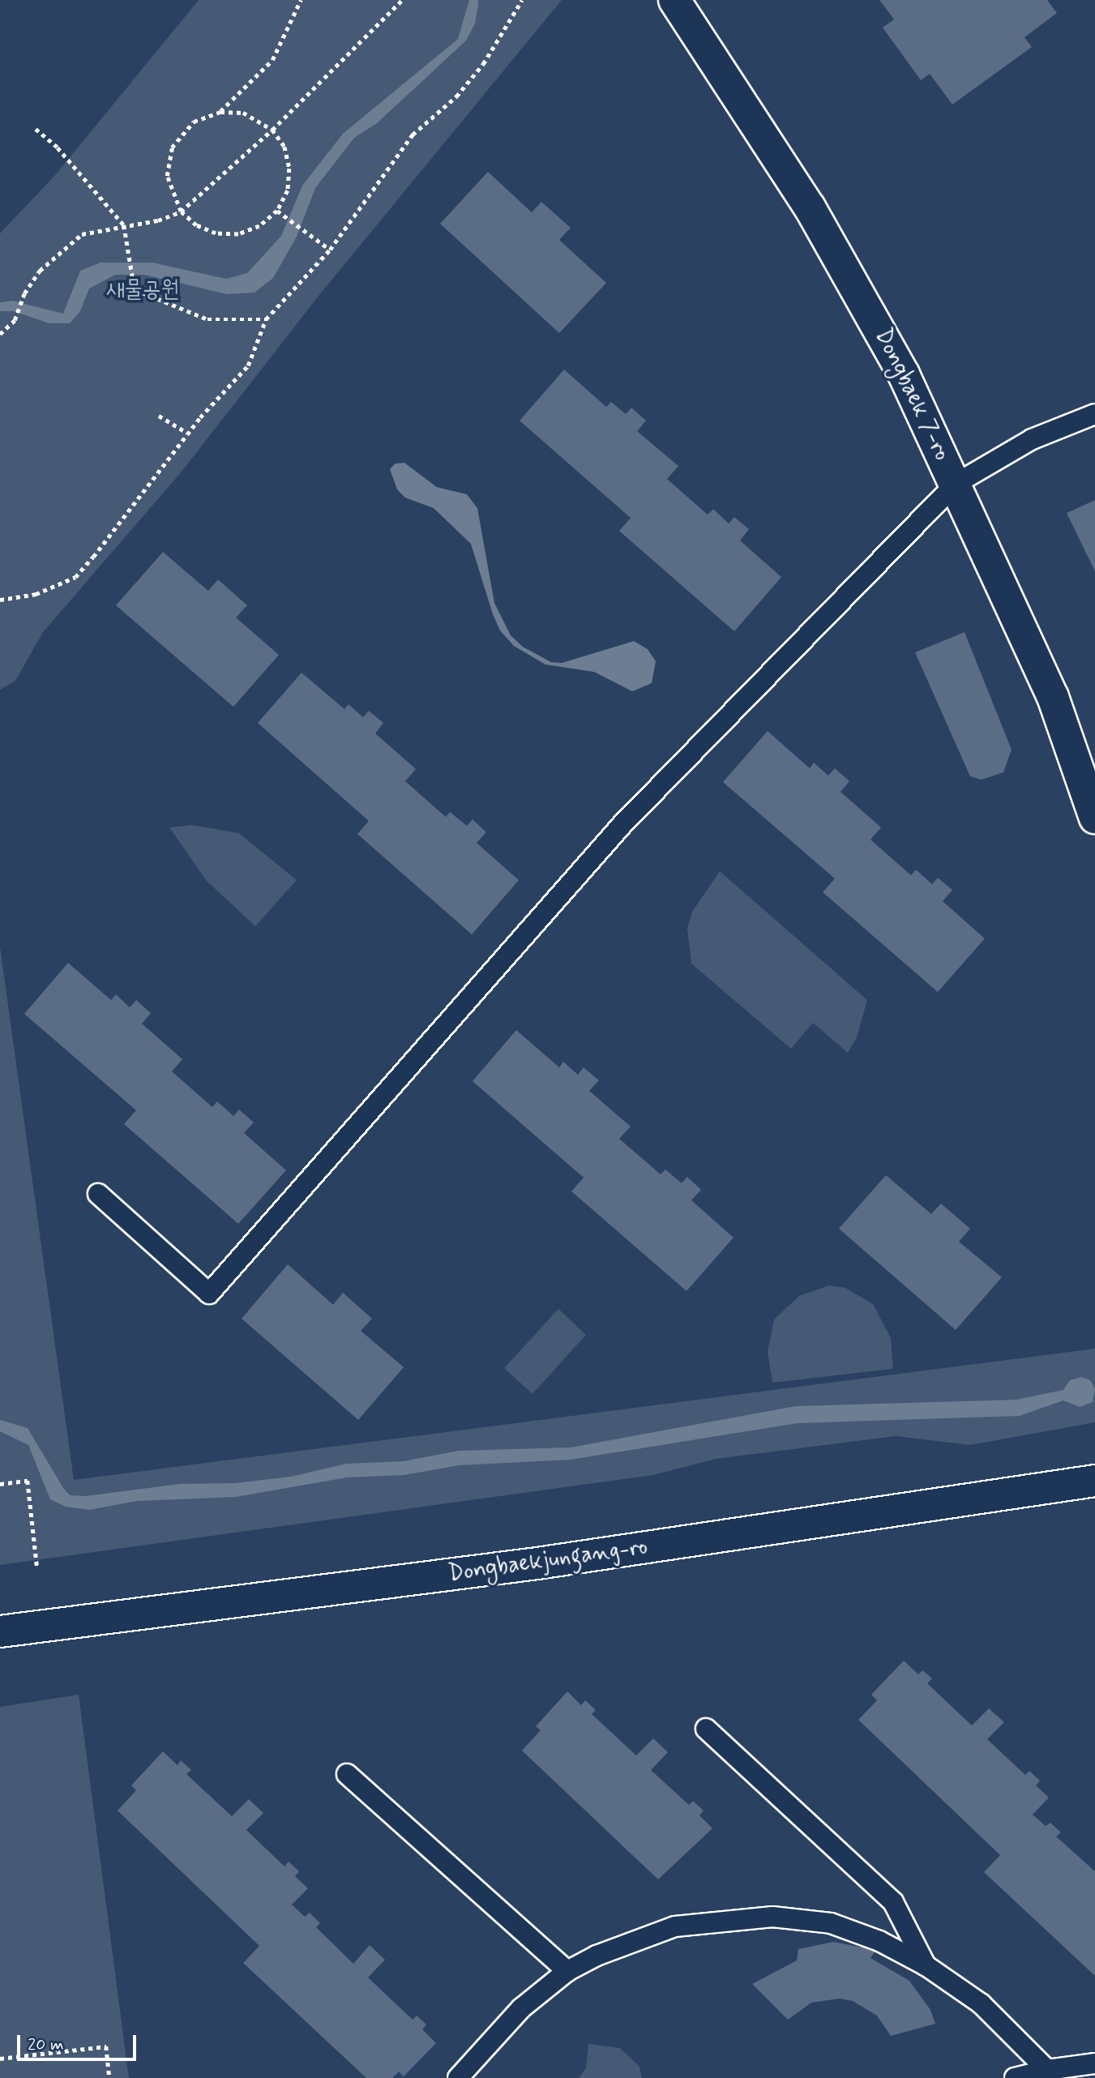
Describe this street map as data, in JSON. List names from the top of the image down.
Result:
{
  "streets": {
    "street": ["Dongbaek 7-ro", "Dongbaekjungang-ro"]
  },
  "parks": ["새물공원"],
  "scale_bar": "20 m"
}
